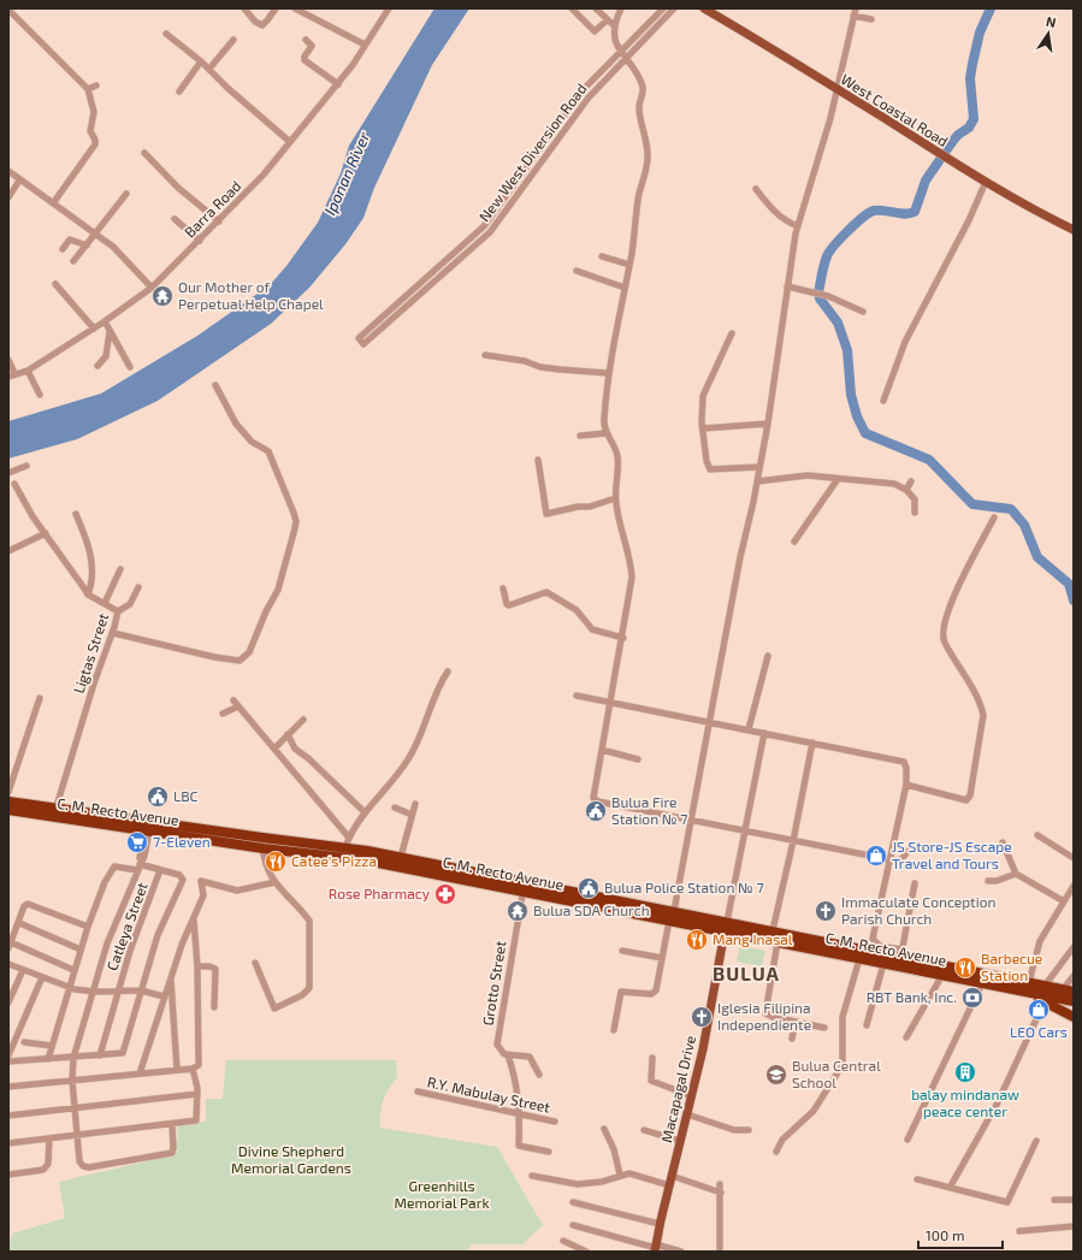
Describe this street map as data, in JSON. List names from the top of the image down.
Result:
{
  "streets": {
    "highway": ["C. M. Recto Avenue"],
    "main road": ["West Coastal Road", "Macapagal Drive"],
    "street": [
      "New West Diversion Road",
      "Barra Road",
      "Ligtas Street",
      "Catleya Street",
      "Grotto Street",
      "R.Y. Mabulay Street"
    ]
  },
  "crossings": [
    ["Ligtas Street", "C. M. Recto Avenue"],
    ["C. M. Recto Avenue", "Grotto Street"],
    ["C. M. Recto Avenue", "Macapagal Drive"]
  ],
  "districts": ["BULUA"],
  "water": ["Iponan River"],
  "parks": ["Divine Shepherd Memorial Gardens", "Greenhills Memorial Park"],
  "places": {
    "temple": ["Our Mother of Perpetual Help Chapel", "Bulua SDA Church"],
    "public building": ["LBC", "Bulua Fire Station № 7", "Bulua Police Station № 7"],
    "supermarket": ["7-Eleven"],
    "shop": ["JS Store-JS Escape Travel and Tours", "LEO Cars"],
    "restaurant": ["Catee's Pizza", "Mang Inasal", "Barbecue Station"],
    "pharmacy": ["Rose Pharmacy"],
    "church": ["Immaculate Conception Parish Church", "Iglesia Filipina Independiente"],
    "bank": ["RBT Bank, Inc."],
    "building": ["balay mindanaw peace center"],
    "school or university": ["Bulua Central School"]
  },
  "scale_bar": "100 m",
  "north": "top"
}
